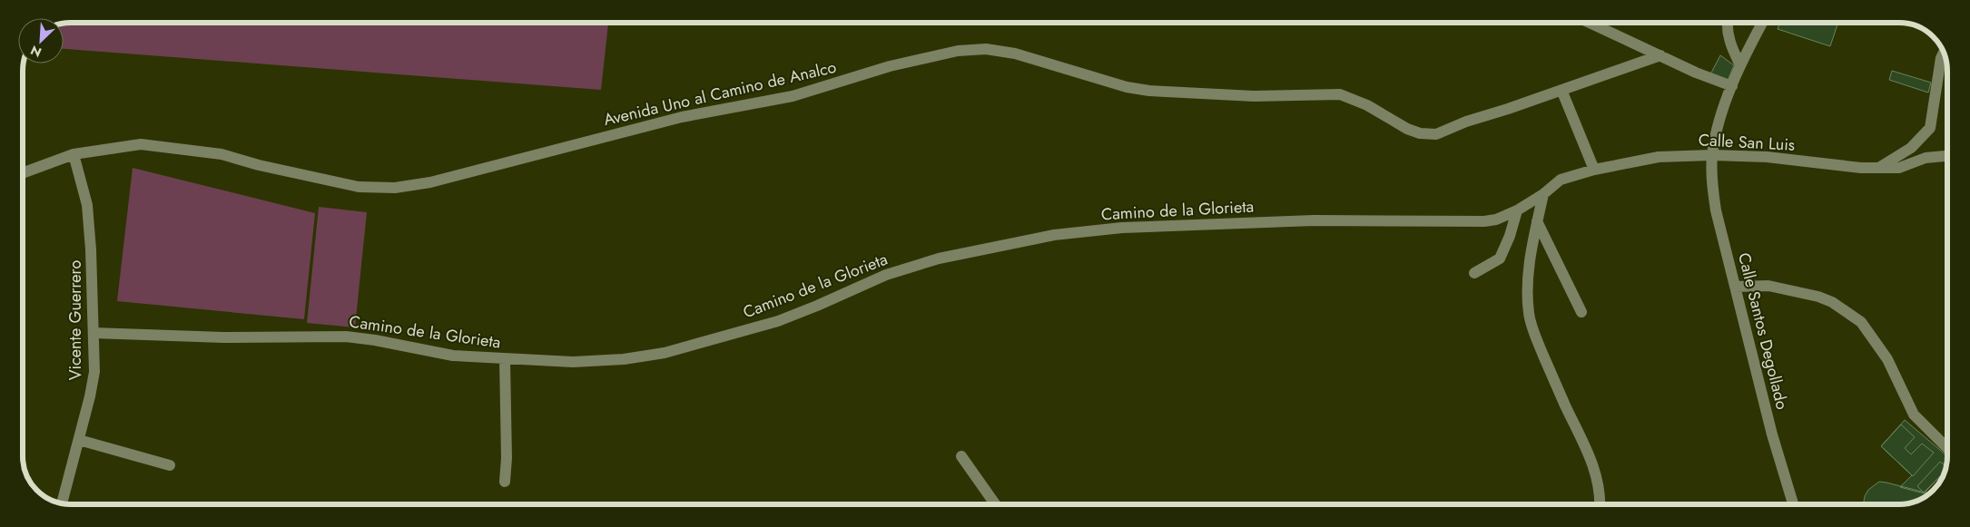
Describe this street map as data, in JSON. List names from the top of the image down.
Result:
{
  "streets": {
    "street": [
      "Avenida Uno al Camino de Analco",
      "Calle San Luis",
      "Camino de la Glorieta",
      "Vicente Guerrero",
      "Calle Santos Degollado"
    ]
  },
  "crossings": [
    ["Avenida Uno al Camino de Analco", "Vicente Guerrero"],
    ["Calle San Luis", "Camino de la Glorieta"],
    ["Calle San Luis", "Calle Santos Degollado"],
    ["Camino de la Glorieta", "Vicente Guerrero"]
  ],
  "north": "bottom left"
}
